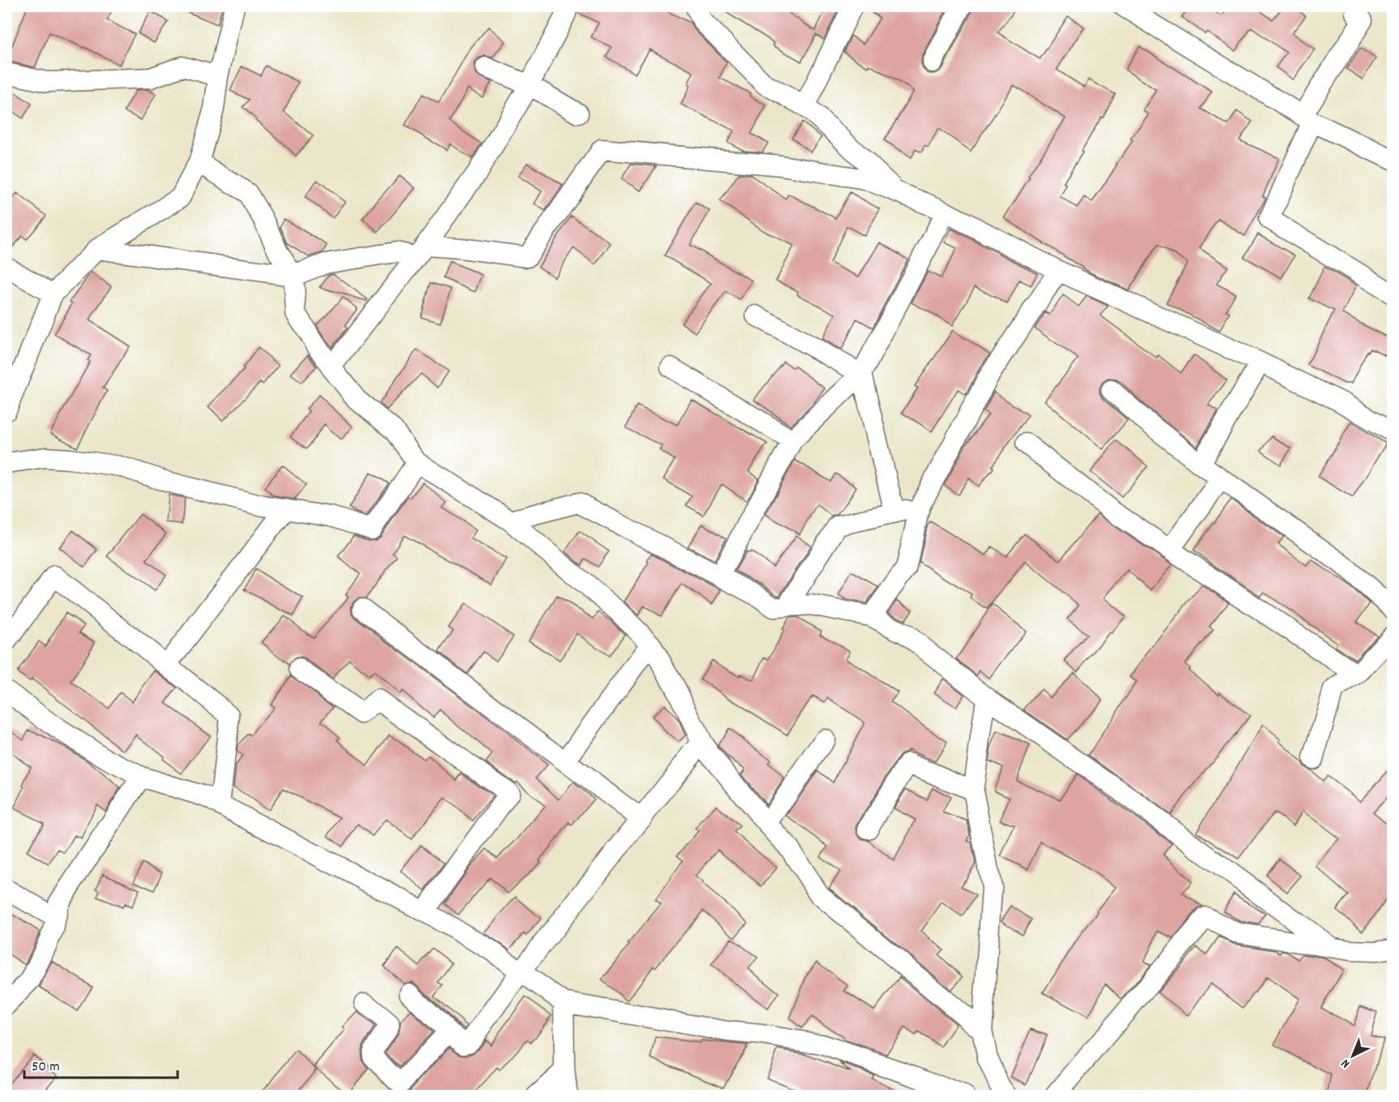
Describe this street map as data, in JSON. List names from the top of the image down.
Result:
{
  "scale_bar": "50 m",
  "north": "bottom left"
}
